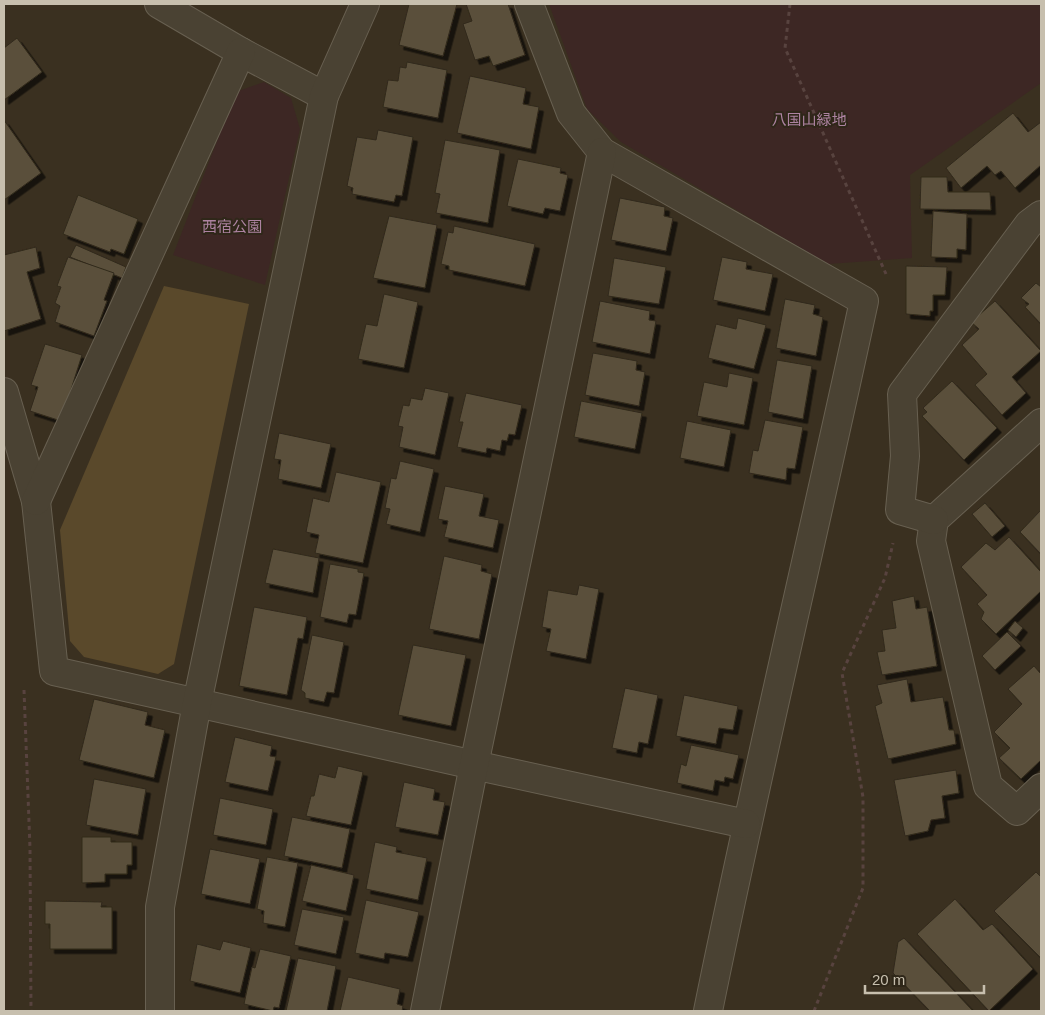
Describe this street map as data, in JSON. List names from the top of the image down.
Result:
{
  "parks": ["八国山緑地", "西宿公園"],
  "scale_bar": "20 m"
}
